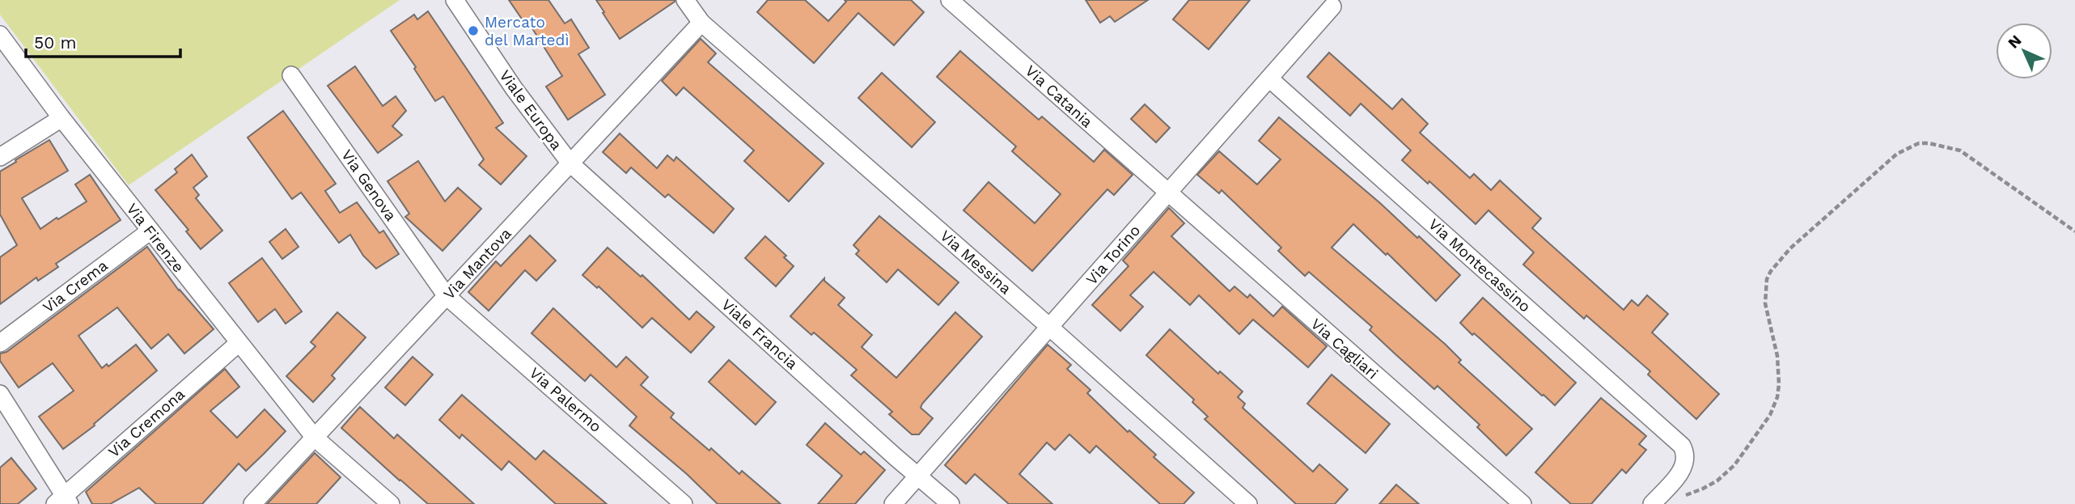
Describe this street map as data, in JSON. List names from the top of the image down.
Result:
{
  "streets": {
    "street": [
      "Via Catania",
      "Viale Europa",
      "Via Genova",
      "Via Firenze",
      "Via Torino",
      "Via Messina",
      "Via Mantova",
      "Via Montecassino",
      "Via Crema",
      "Viale Francia",
      "Via Cagliari",
      "Via Palermo",
      "Via Cremona"
    ]
  },
  "crossings": [
    ["Via Catania", "Via Torino"],
    ["Via Catania", "Via Cagliari"],
    ["Viale Europa", "Via Mantova"],
    ["Viale Europa", "Viale Francia"],
    ["Via Genova", "Via Mantova"],
    ["Via Genova", "Via Palermo"],
    ["Via Firenze", "Via Mantova"],
    ["Via Firenze", "Via Crema"],
    ["Via Firenze", "Via Cremona"],
    ["Via Torino", "Via Messina"],
    ["Via Torino", "Via Montecassino"],
    ["Via Torino", "Viale Francia"],
    ["Via Torino", "Via Cagliari"],
    ["Via Messina", "Via Mantova"],
    ["Via Mantova", "Viale Francia"],
    ["Via Mantova", "Via Palermo"]
  ],
  "places": ["Mercato del Martedì"],
  "scale_bar": "50 m",
  "north": "top left"
}
